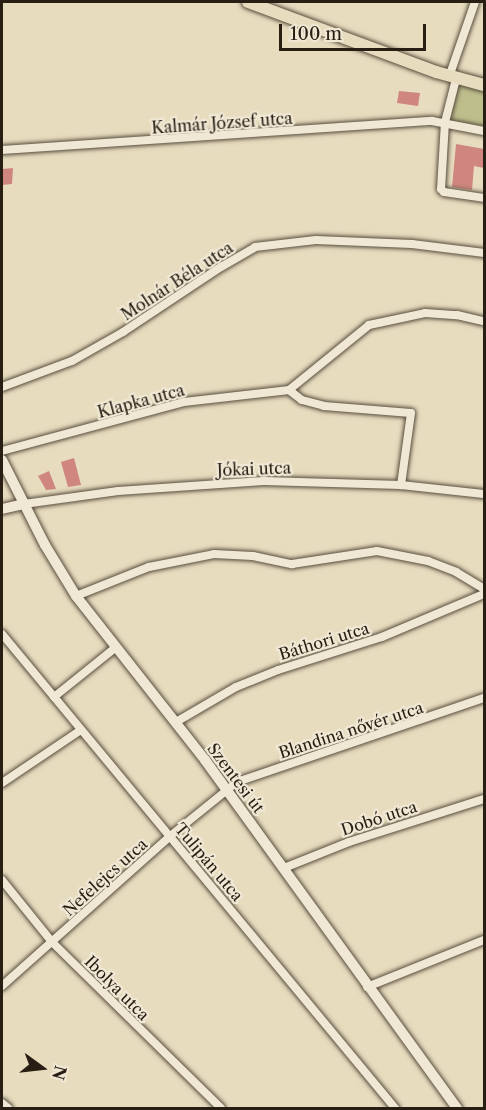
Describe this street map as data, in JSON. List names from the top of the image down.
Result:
{
  "streets": {
    "street": [
      "Kalmár József utca",
      "Molnár Béla utca",
      "Klapka utca",
      "Jókai utca",
      "Báthori utca",
      "Blandina nővér utca",
      "Szentesi út",
      "Dobó utca",
      "Tulipán utca",
      "Nefelejcs utca",
      "Ibolya utca"
    ]
  },
  "crossings": [
    ["Jókai utca", "Szentesi út"],
    ["Báthori utca", "Szentesi út"],
    ["Blandina nővér utca", "Szentesi út"],
    ["Blandina nővér utca", "Nefelejcs utca"],
    ["Szentesi út", "Dobó utca"],
    ["Szentesi út", "Nefelejcs utca"],
    ["Tulipán utca", "Nefelejcs utca"],
    ["Nefelejcs utca", "Ibolya utca"]
  ],
  "scale_bar": "100 m",
  "north": "right"
}
